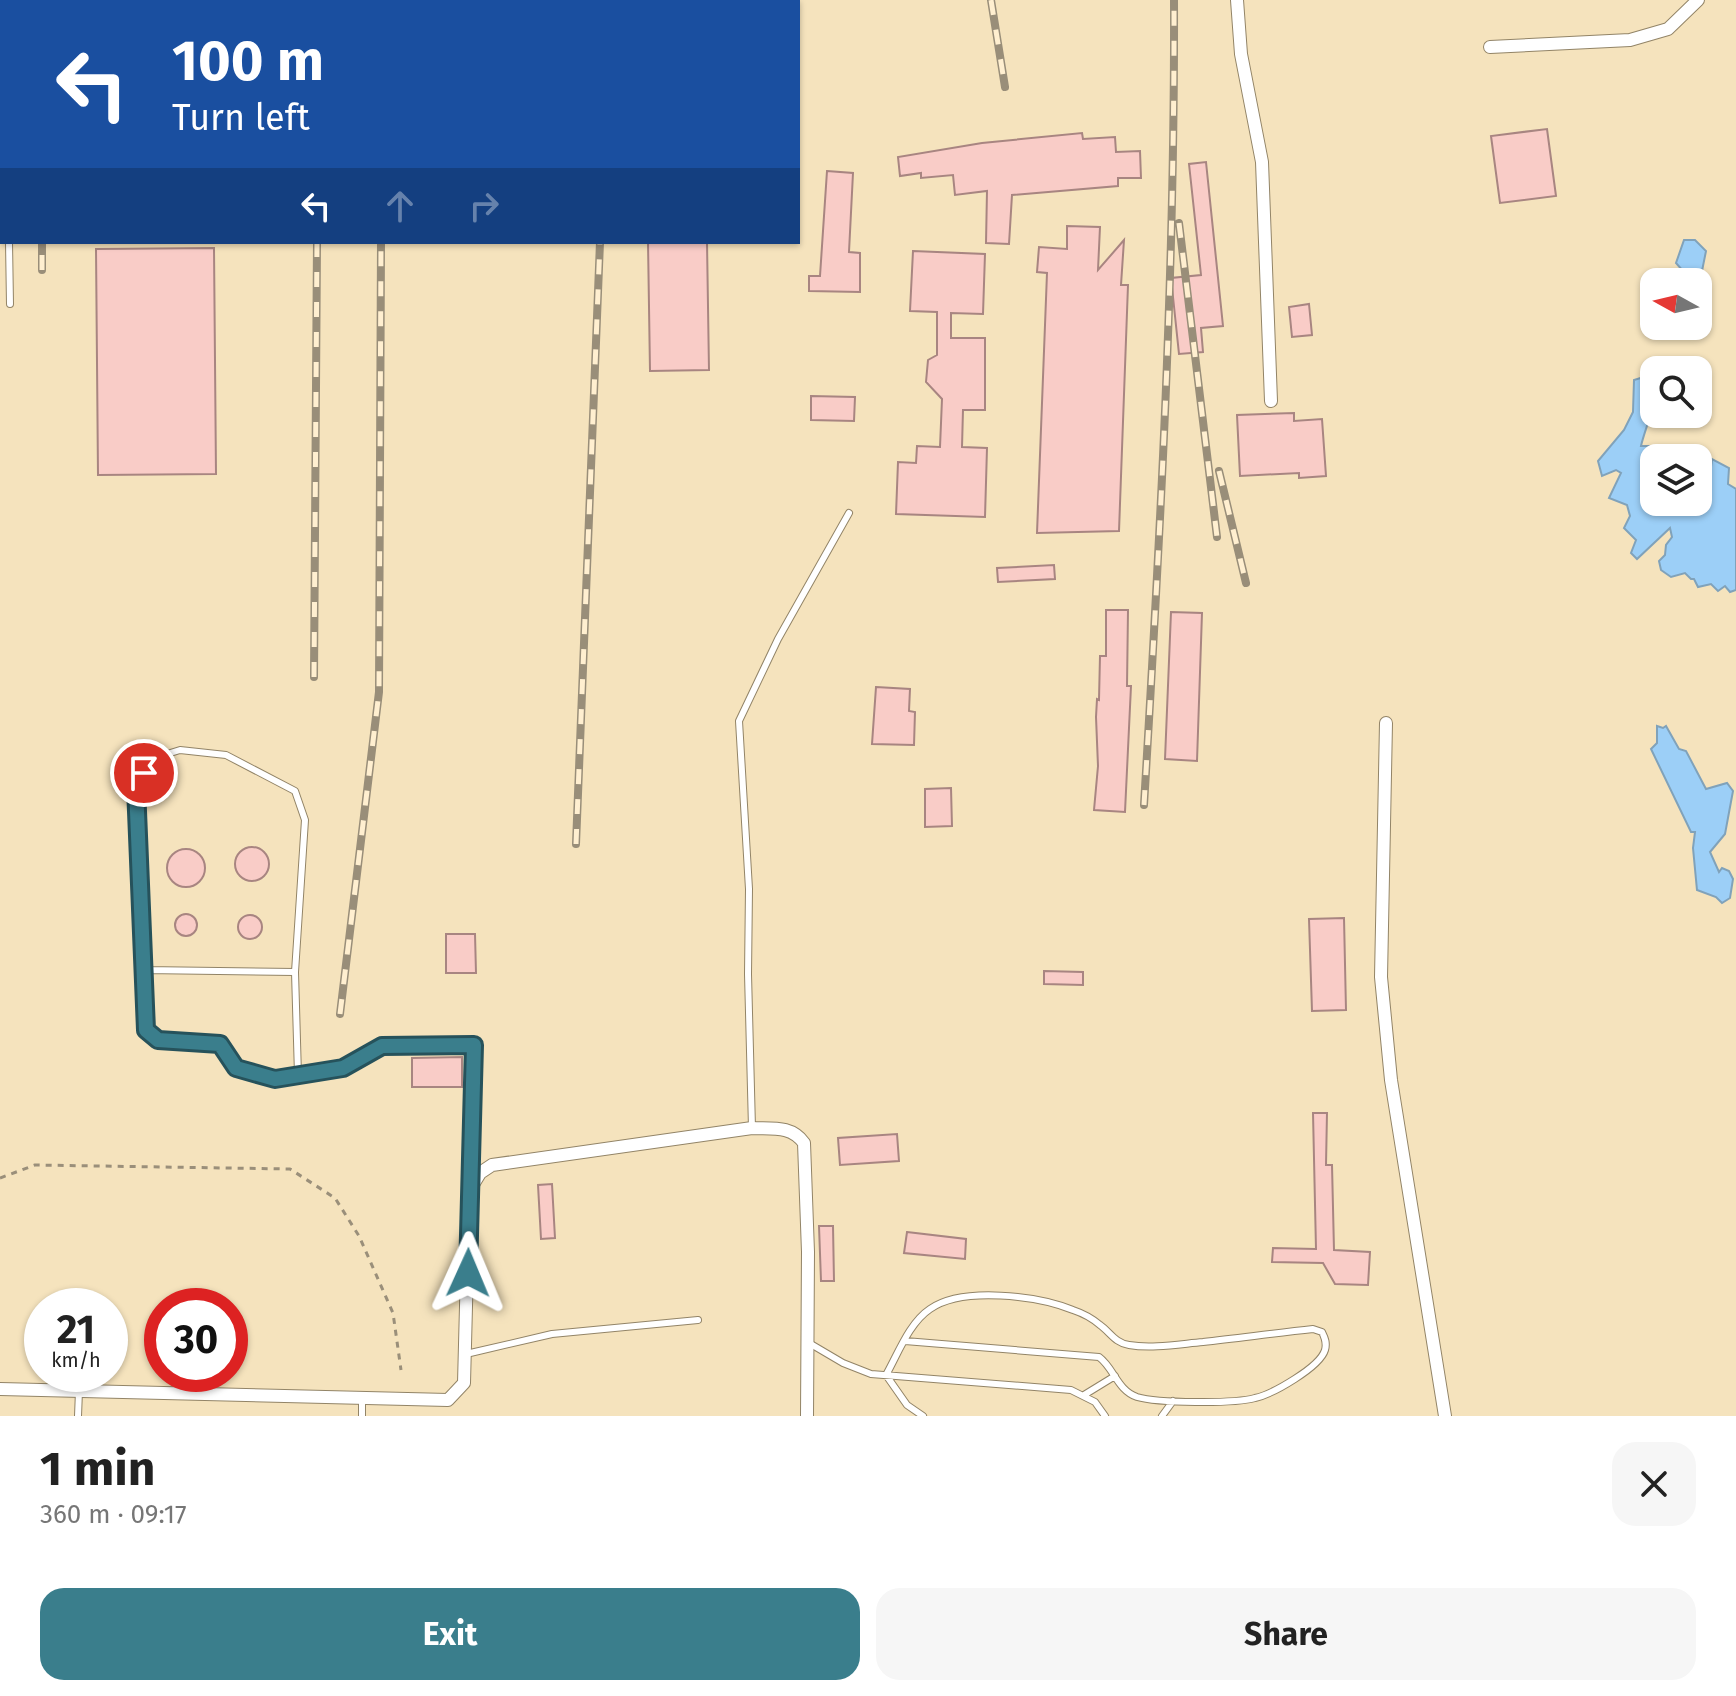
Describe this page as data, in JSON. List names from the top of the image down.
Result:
{
  "north": "left",
  "page": {
    "turn": ["100 m", "Turn left"],
    "speed": "21 km/h",
    "limit": "30",
    "heading": ["1 min", "360 m · 09:17"],
    "buttons": ["Exit", "Share"]
  }
}
